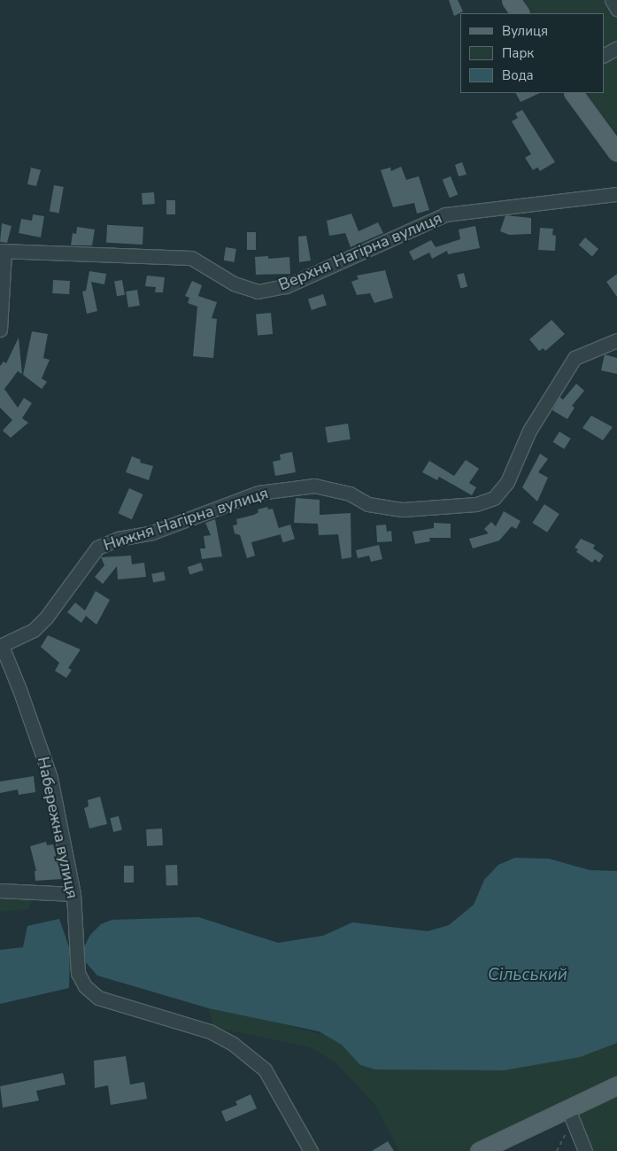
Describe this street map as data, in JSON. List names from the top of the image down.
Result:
{
  "streets": {
    "street": ["Верхня Нагірна вулиця", "Нижня Нагірна вулиця", "Набережна вулиця"]
  },
  "crossings": [
    ["Нижня Нагірна вулиця", "Набережна вулиця"]
  ],
  "water": ["Сільський"],
  "legend": ["Вулиця", "Парк", "Вода"]
}
